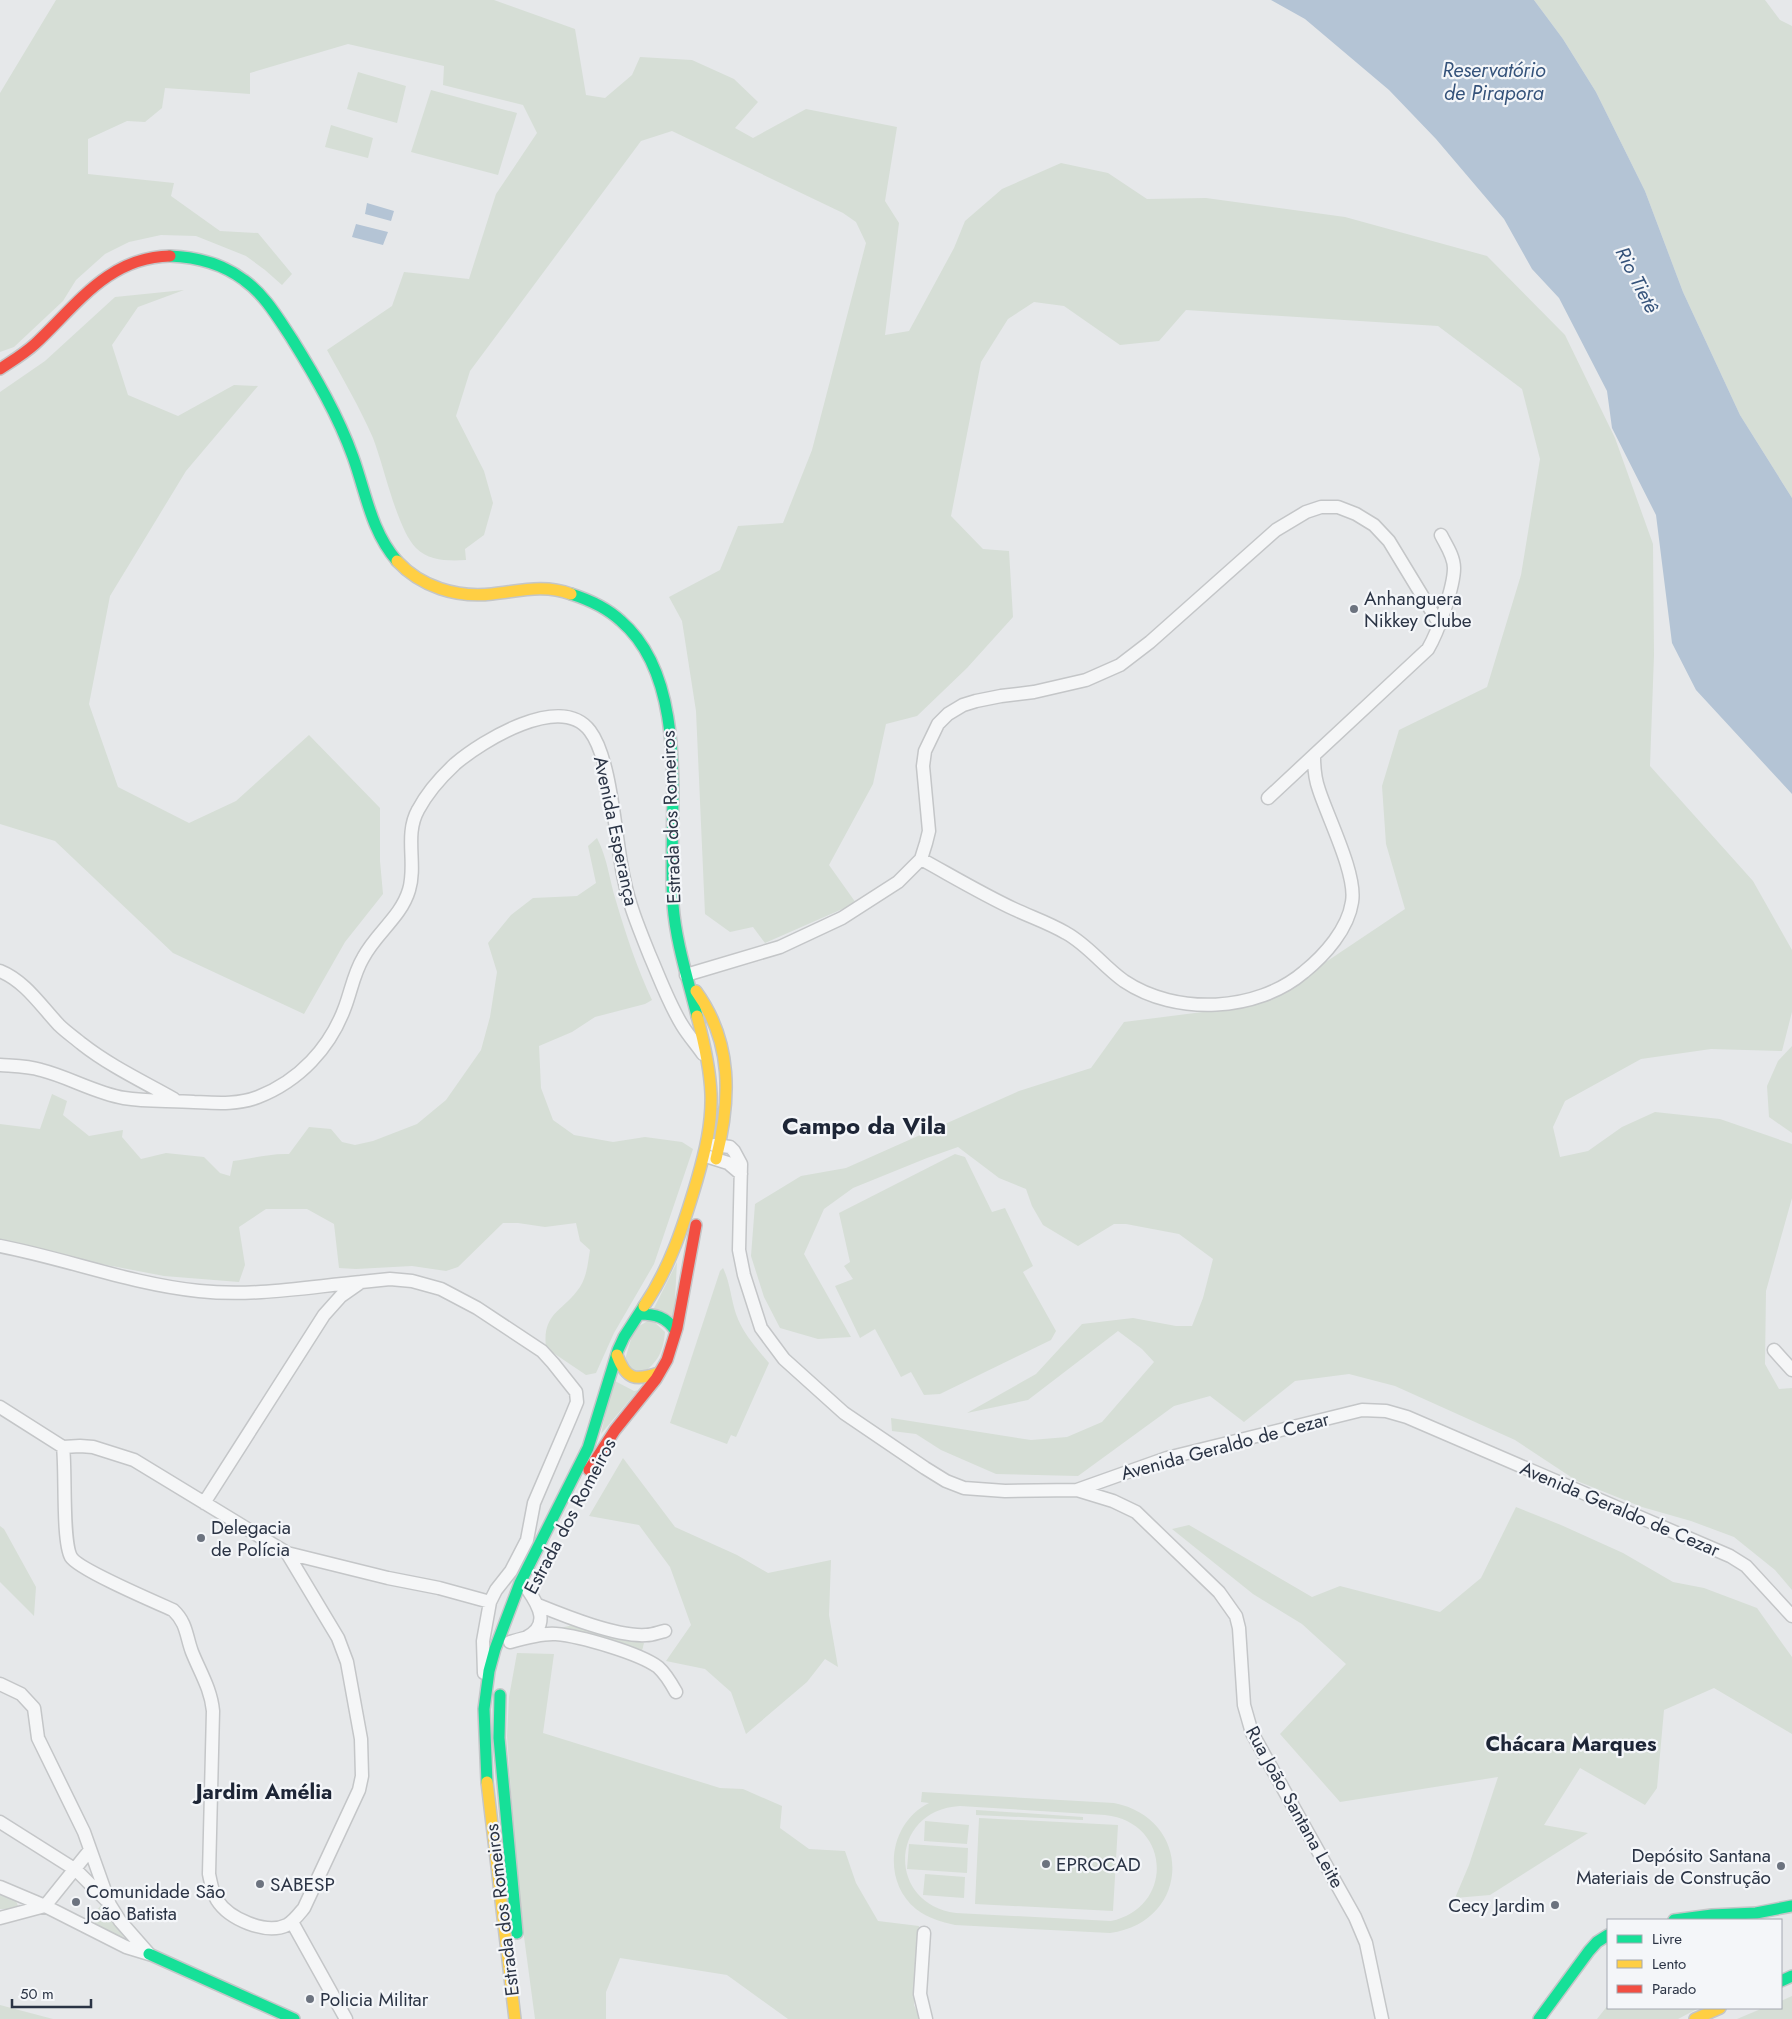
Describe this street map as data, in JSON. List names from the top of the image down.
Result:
{
  "streets": {
    "main road": ["Estrada dos Romeiros"],
    "street": ["Avenida Esperança", "Avenida Geraldo de Cezar", "Rua João Santana Leite"]
  },
  "crossings": [
    ["Estrada dos Romeiros", "Avenida Esperança"],
    ["Avenida Geraldo de Cezar", "Rua João Santana Leite"]
  ],
  "districts": ["Campo da Vila", "Chácara Marques", "Jardim Amélia"],
  "water": ["Reservatório de Pirapora", "Rio Tietê"],
  "places": [
    "Anhanguera Nikkey Clube",
    "Delegacia de Polícia",
    "EPROCAD",
    "Depósito Santana Materiais de Construção",
    "SABESP",
    "Comunidade São João Batista",
    "Cecy Jardim",
    "Policia Militar"
  ],
  "legend": ["Livre", "Lento", "Parado"],
  "scale_bar": "50 m"
}
